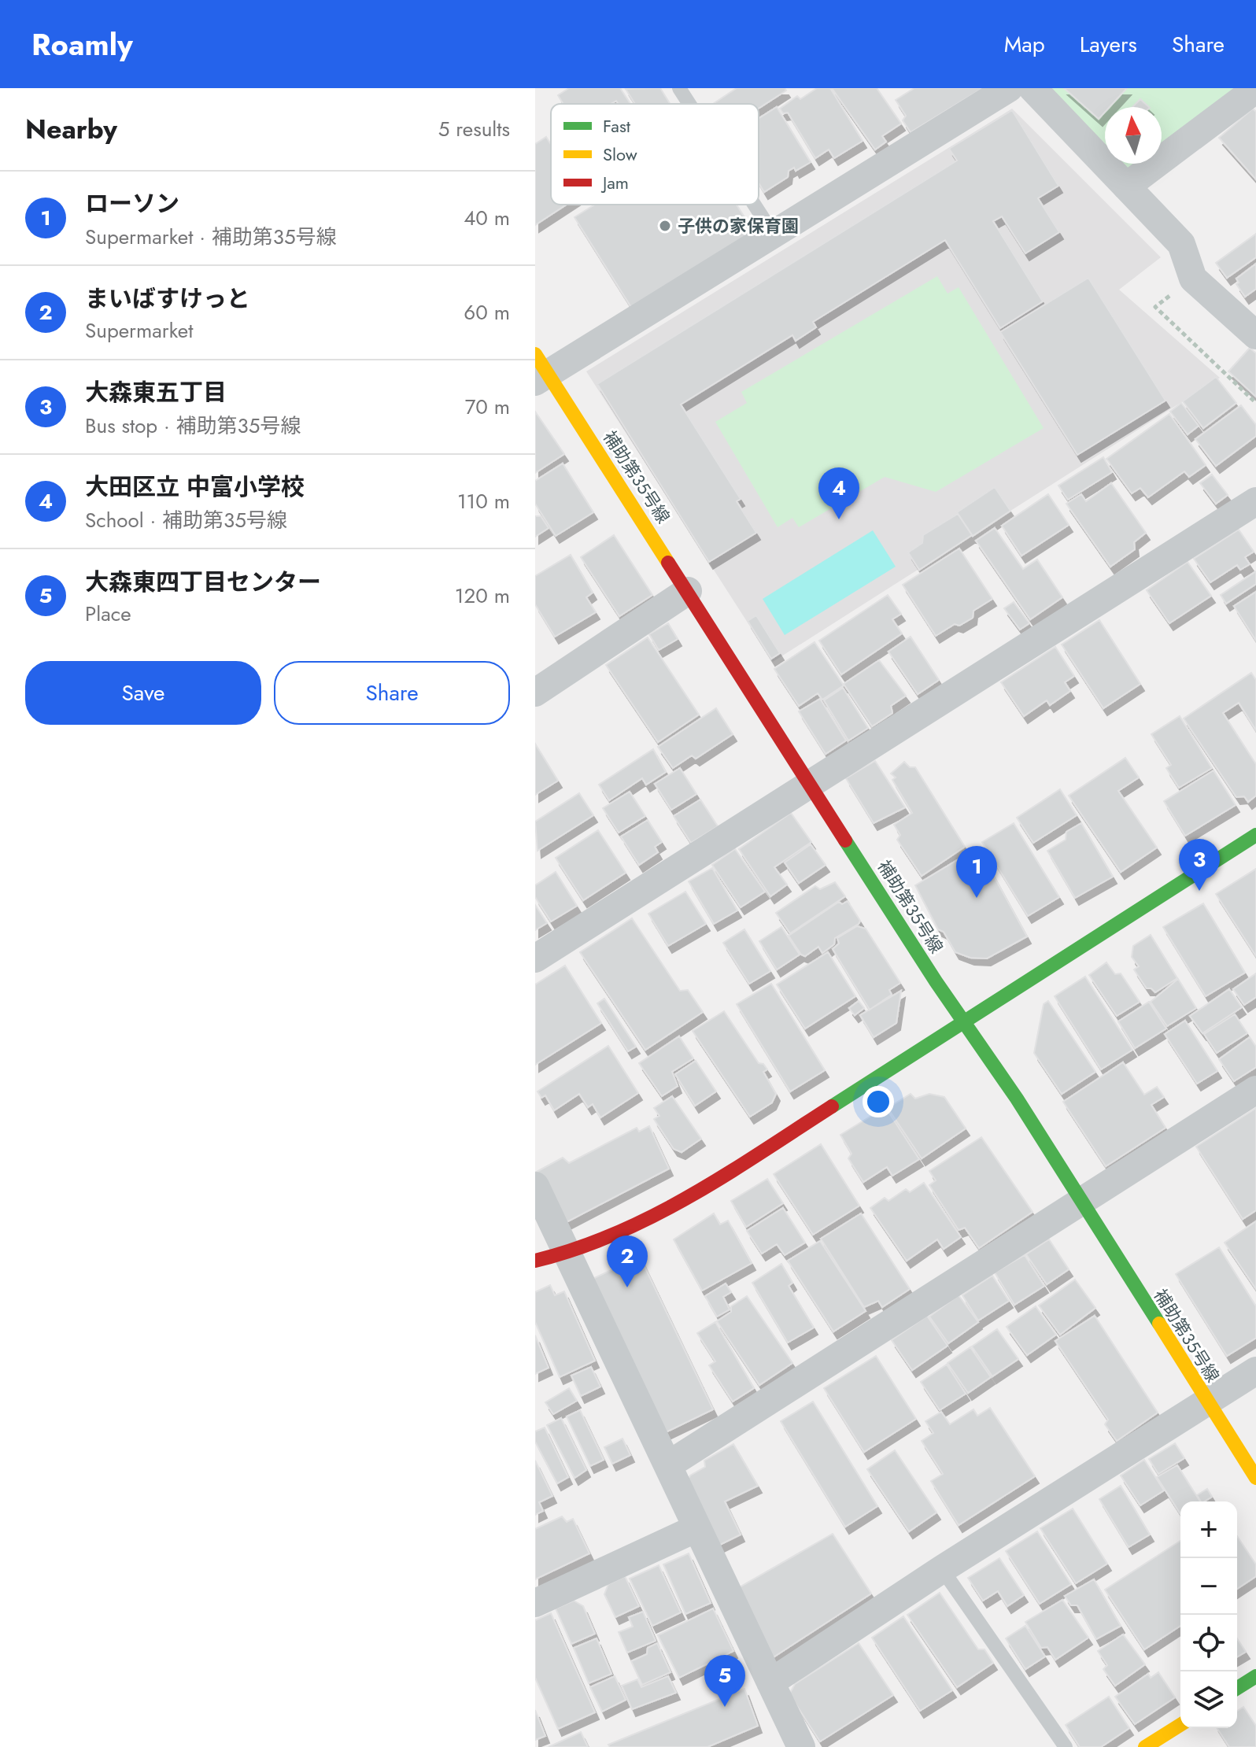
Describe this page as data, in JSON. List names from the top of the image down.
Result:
{
  "streets": {
    "street": ["補助第35号線"]
  },
  "places": ["子供の家保育園"],
  "legend": ["Fast", "Slow", "Jam"],
  "north": "top",
  "page": {
    "header": "Roamly",
    "nav": ["Map", "Layers", "Share"],
    "heading": ["Nearby", "5 results"],
    "list": [
      {
        "mark": "1",
        "name": "ローソン",
        "note": "Supermarket · 補助第35号線",
        "value": "40 m"
      },
      {
        "mark": "2",
        "name": "まいばすけっと",
        "note": "Supermarket",
        "value": "60 m"
      },
      {
        "mark": "3",
        "name": "大森東五丁目",
        "note": "Bus stop · 補助第35号線",
        "value": "70 m"
      },
      {
        "mark": "4",
        "name": "大田区立 中富小学校",
        "note": "School · 補助第35号線",
        "value": "110 m"
      },
      {
        "mark": "5",
        "name": "大森東四丁目センター",
        "note": "Place",
        "value": "120 m"
      }
    ],
    "pins": [
      "4",
      "3",
      "1",
      "2",
      "5"
    ],
    "buttons": ["Save", "Share"],
    "map_buttons": ["+", "−"]
  }
}
